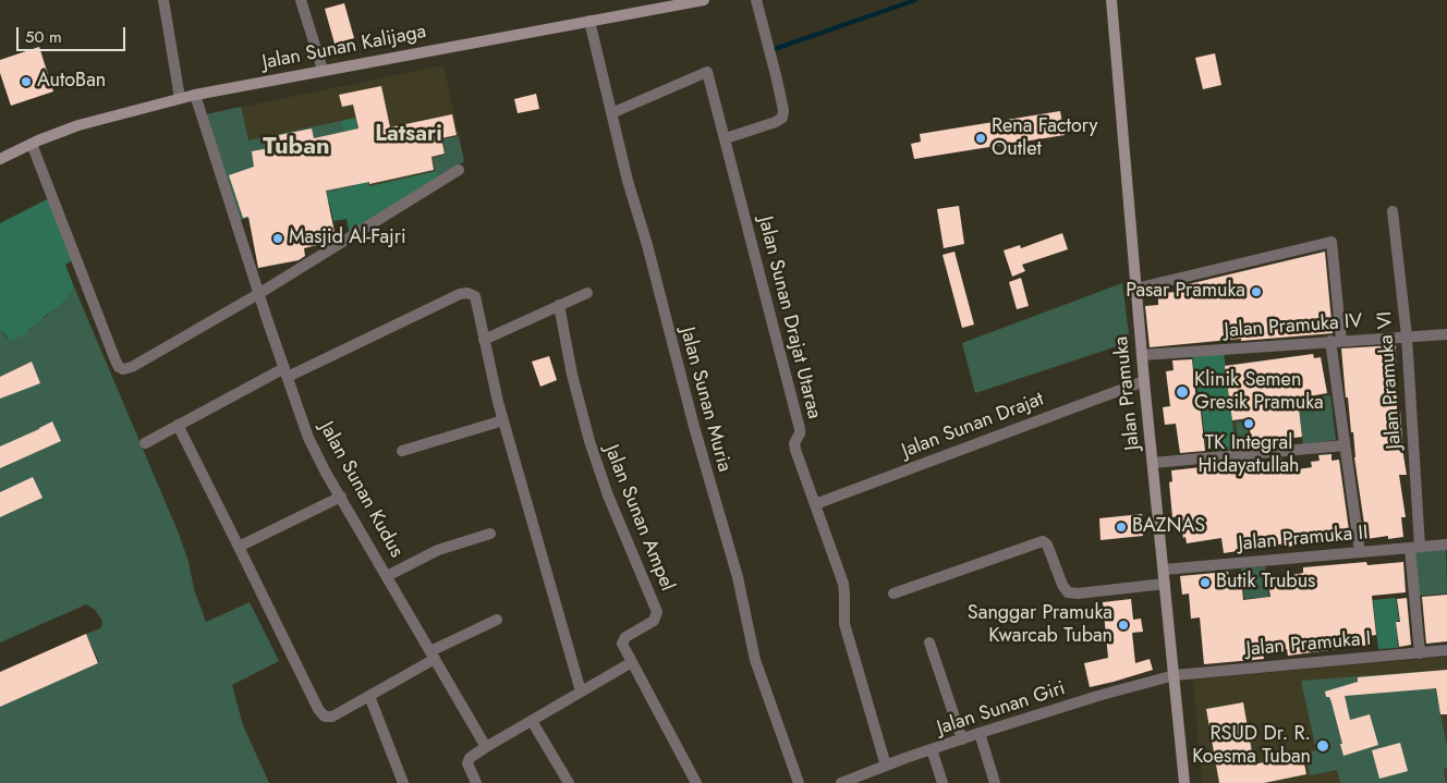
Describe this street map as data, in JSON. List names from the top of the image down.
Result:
{
  "streets": {
    "main road": ["Jalan Sunan Kalijaga", "Jalan Pramuka"],
    "street": [
      "Jalan Sunan Drajat Utaraa",
      "Jalan Pramuka IV",
      "Jalan Pramuka VI",
      "Jalan Sunan Muria",
      "Jalan Sunan Drajat",
      "Jalan Sunan Kudus",
      "Jalan Sunan Ampel",
      "Jalan Pramuka II",
      "Jalan Pramuka I",
      "Jalan Sunan Giri"
    ]
  },
  "crossings": [
    ["Jalan Sunan Kalijaga", "Jalan Sunan Muria"],
    ["Jalan Sunan Kalijaga", "Jalan Sunan Kudus"],
    ["Jalan Sunan Drajat Utaraa", "Jalan Sunan Muria"],
    ["Jalan Sunan Drajat Utaraa", "Jalan Sunan Drajat"],
    ["Jalan Sunan Drajat Utaraa", "Jalan Sunan Giri"],
    ["Jalan Pramuka IV", "Jalan Pramuka VI"],
    ["Jalan Pramuka IV", "Jalan Pramuka"],
    ["Jalan Pramuka VI", "Jalan Pramuka II"],
    ["Jalan Pramuka VI", "Jalan Pramuka I"],
    ["Jalan Pramuka", "Jalan Sunan Drajat"],
    ["Jalan Pramuka", "Jalan Pramuka II"],
    ["Jalan Pramuka", "Jalan Pramuka I"],
    ["Jalan Pramuka", "Jalan Sunan Giri"],
    ["Jalan Pramuka I", "Jalan Sunan Giri"]
  ],
  "districts": ["Latsari", "Tuban"],
  "places": [
    "AutoBan",
    "Rena Factory Outlet",
    "Masjid Al-Fajri",
    "Pasar Pramuka",
    "Klinik Semen Gresik Pramuka",
    "TK Integral Hidayatullah",
    "BAZNAS",
    "Butik Trubus",
    "Sanggar Pramuka Kwarcab Tuban",
    "RSUD Dr. R. Koesma Tuban"
  ],
  "scale_bar": "50 m"
}
